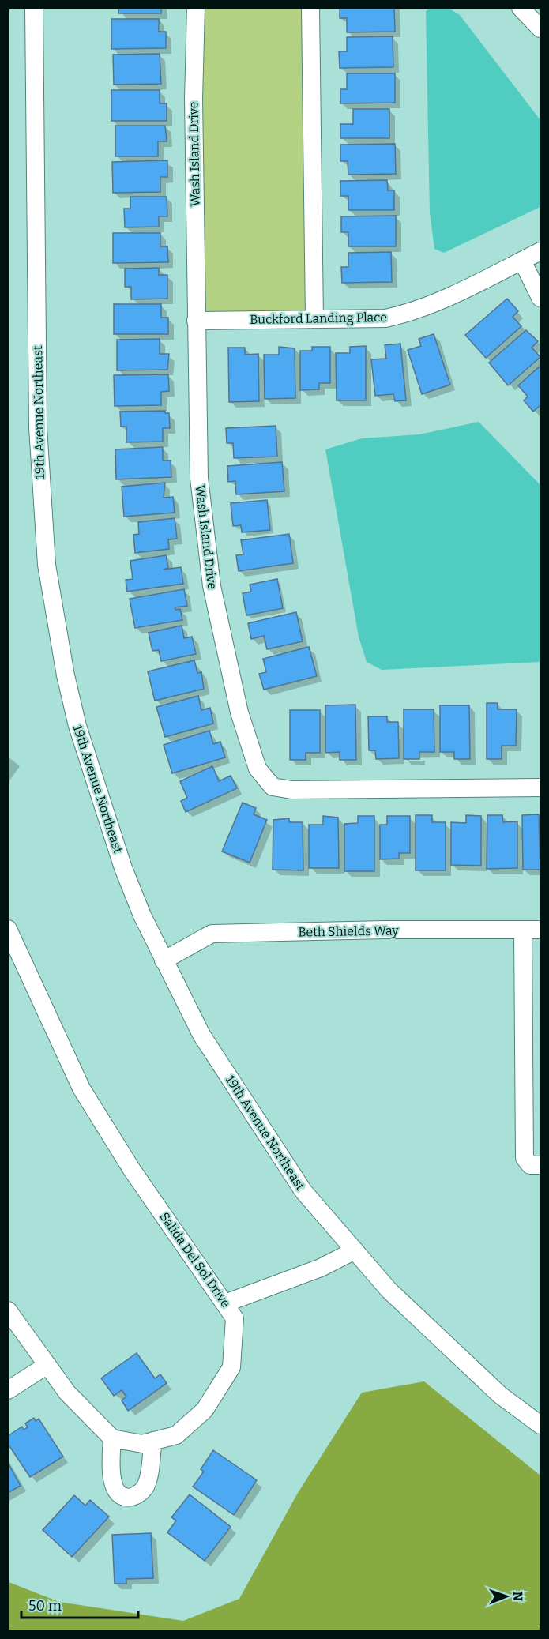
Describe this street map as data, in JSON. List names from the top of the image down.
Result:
{
  "streets": {
    "street": [
      "Wash Island Drive",
      "Buckford Landing Place",
      "19th Avenue Northeast",
      "Beth Shields Way",
      "Salida Del Sol Drive"
    ]
  },
  "crossings": [
    ["Wash Island Drive", "Buckford Landing Place"],
    ["19th Avenue Northeast", "Beth Shields Way"]
  ],
  "scale_bar": "50 m",
  "north": "right"
}
